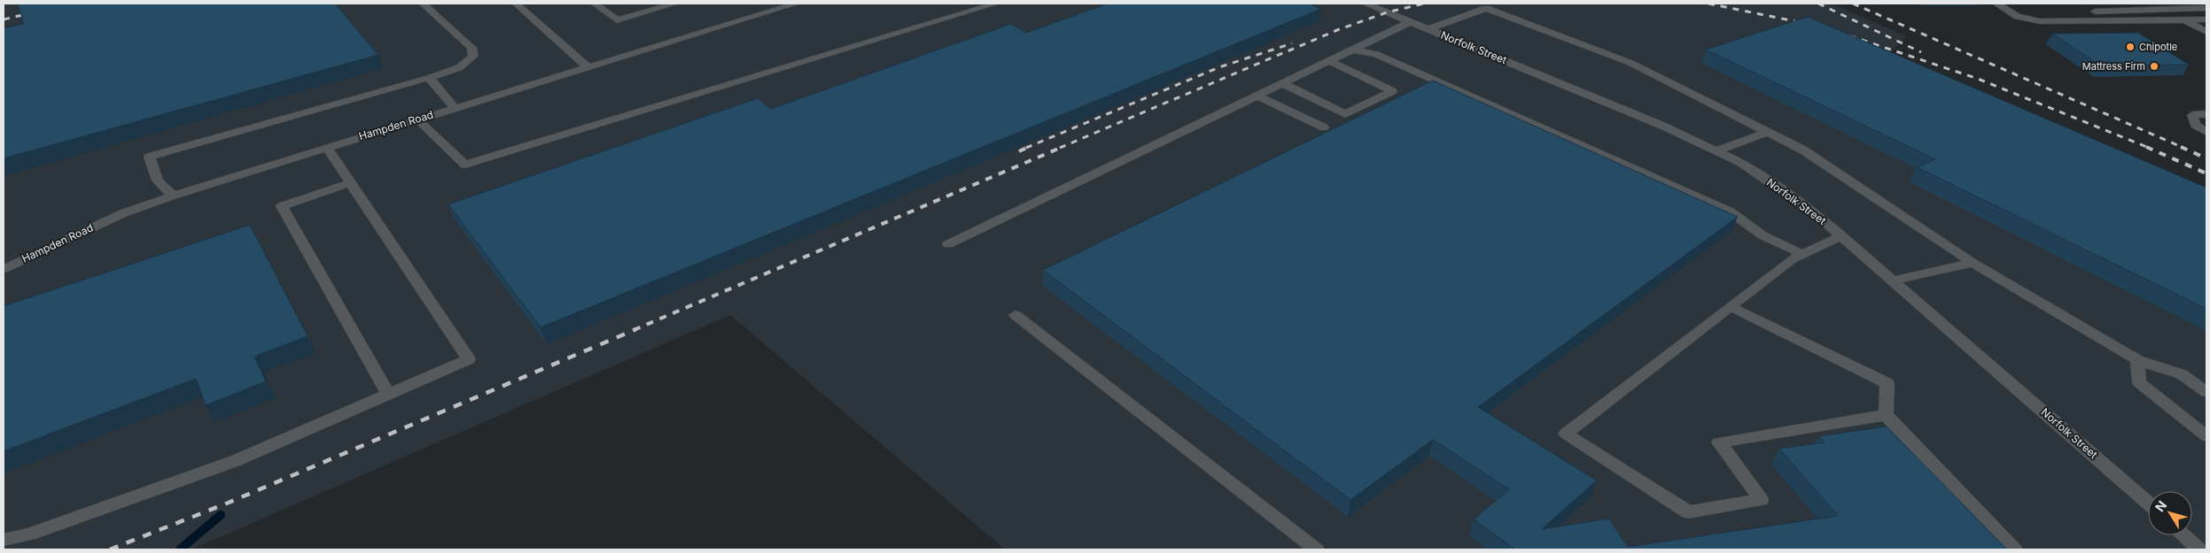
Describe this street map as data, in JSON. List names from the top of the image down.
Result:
{
  "streets": {
    "street": ["Norfolk Street", "Hampden Road"]
  },
  "places": ["Chipotle", "Mattress Firm"],
  "north": "top left"
}
